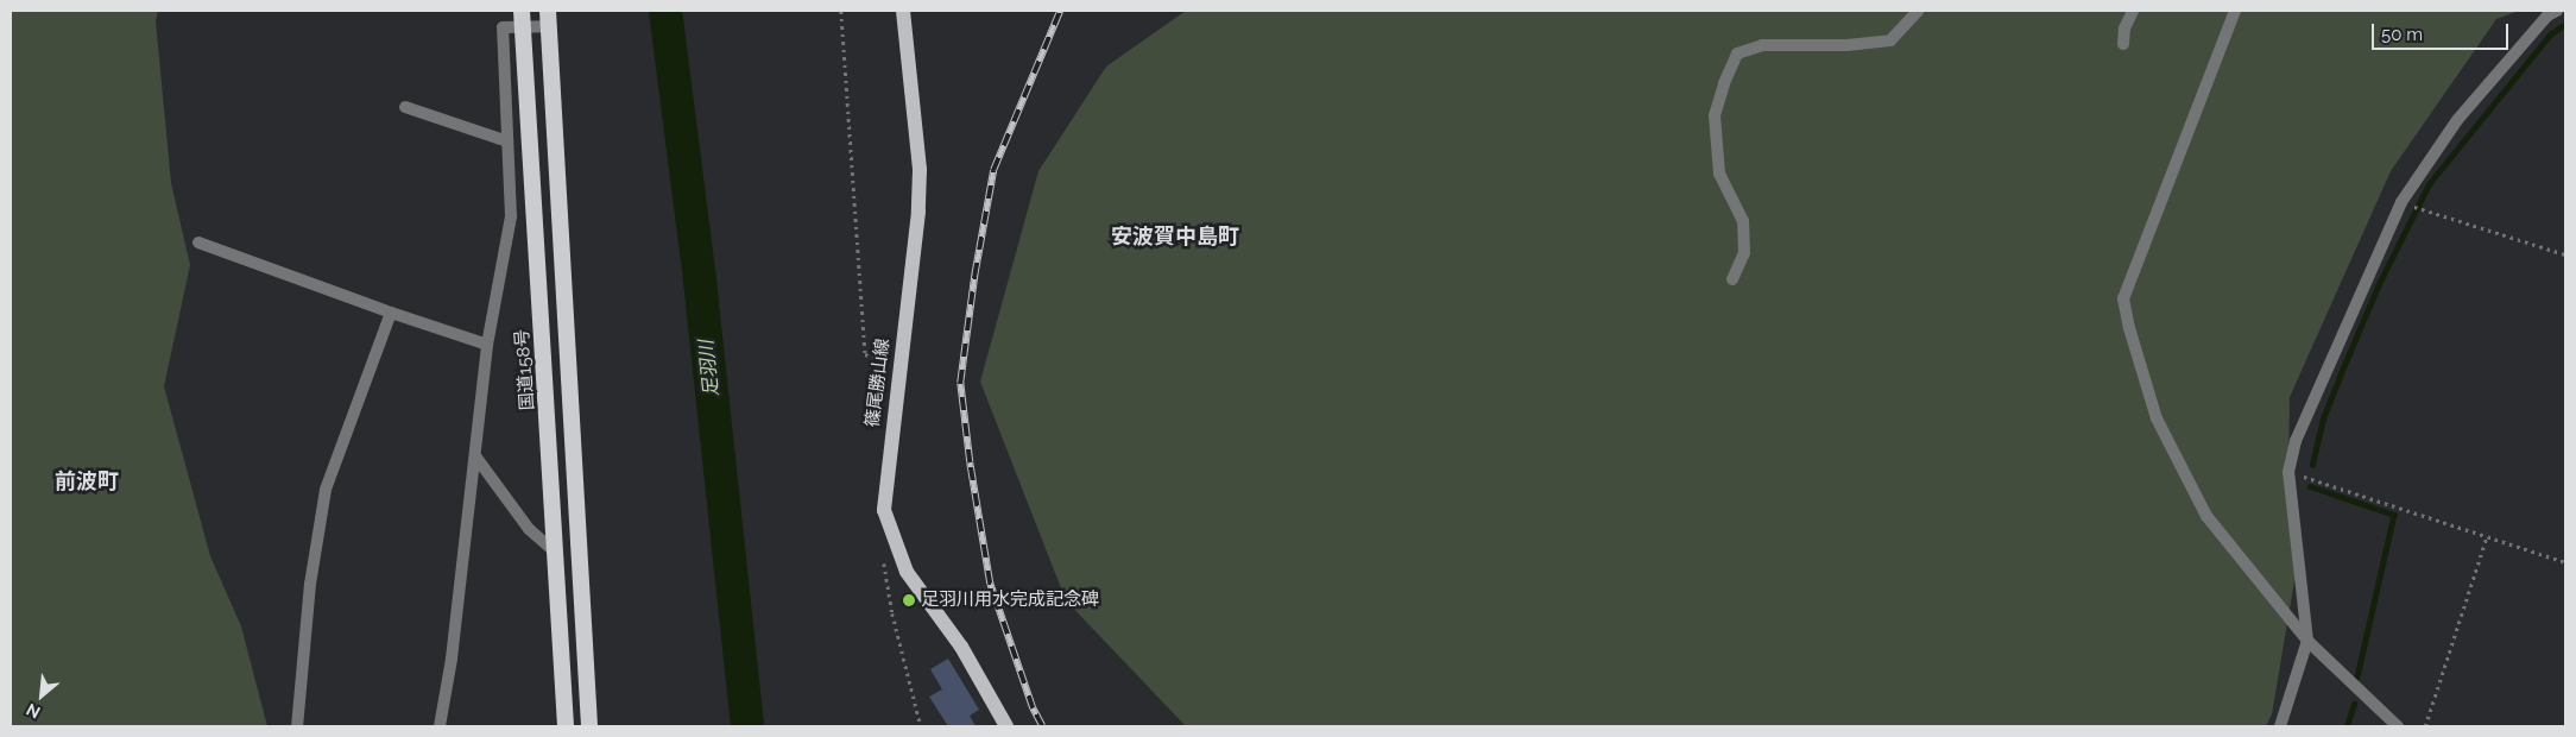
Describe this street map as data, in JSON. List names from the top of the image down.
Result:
{
  "streets": {
    "highway": ["国道158号"],
    "main road": ["篠尾勝山線"]
  },
  "districts": ["安波賀中島町", "前波町"],
  "water": ["足羽川"],
  "places": ["足羽川用水完成記念碑"],
  "scale_bar": "50 m",
  "north": "bottom left"
}
